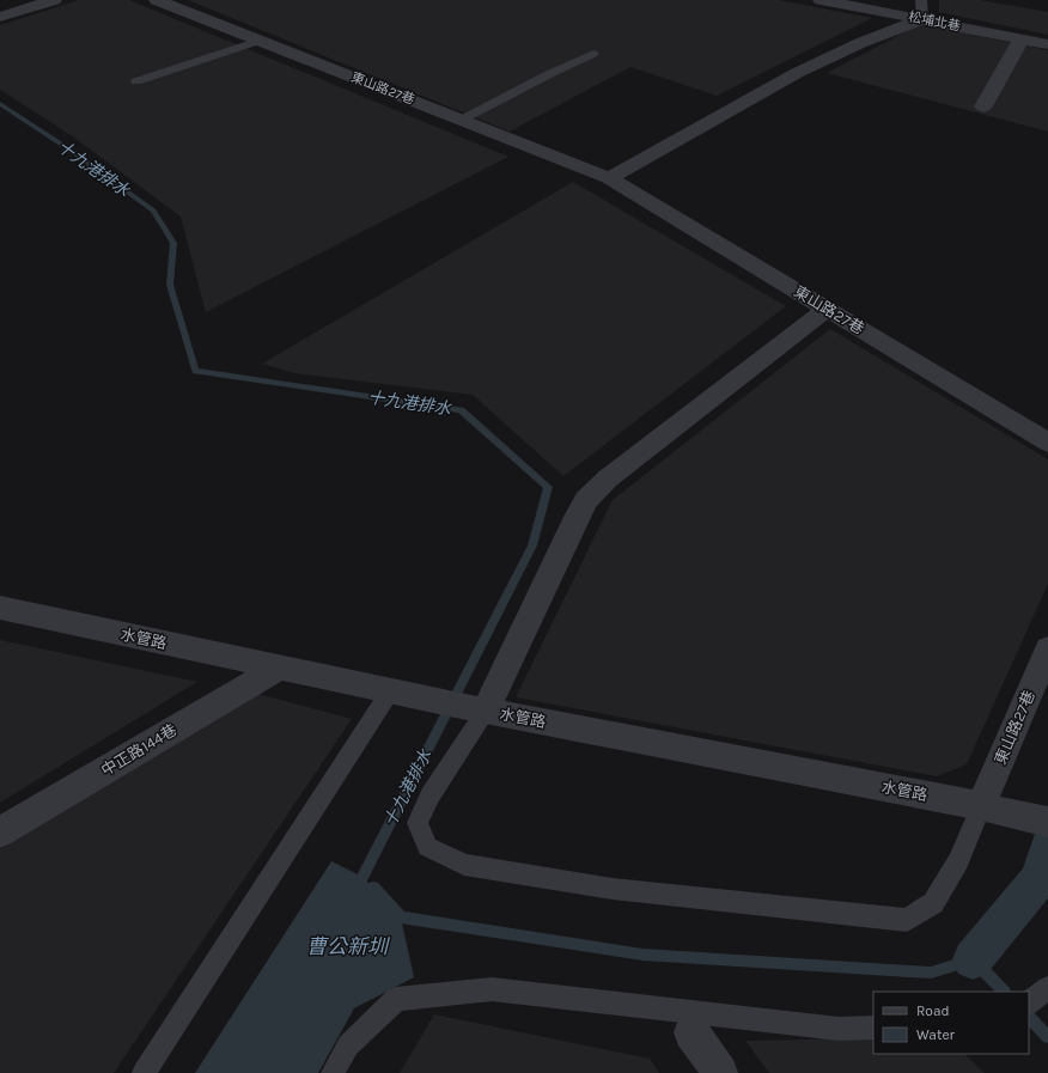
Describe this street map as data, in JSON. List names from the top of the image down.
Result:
{
  "streets": {
    "street": [
      "松埔北巷",
      "東山路27巷",
      "水管路",
      "中正路144巷"
    ]
  },
  "crossings": [
    ["東山路27巷", "水管路"],
    ["水管路", "中正路144巷"]
  ],
  "water": ["十九港排水", "曹公新圳"],
  "legend": ["Road", "Water"]
}
